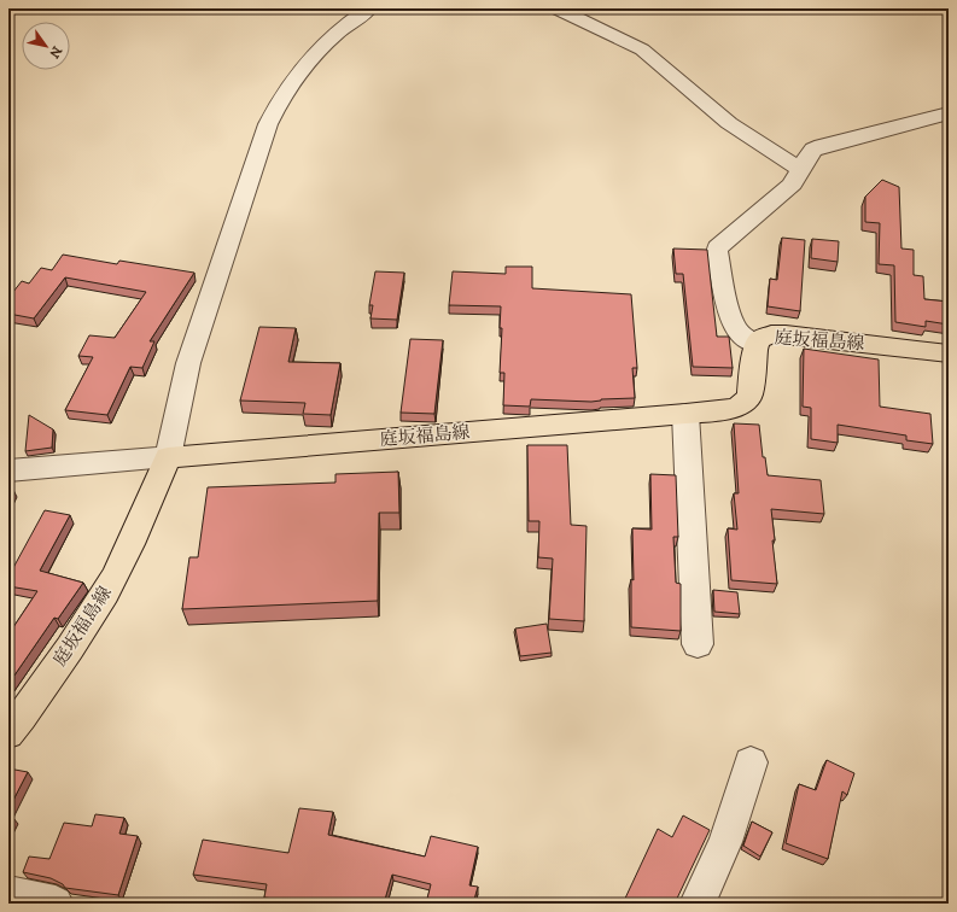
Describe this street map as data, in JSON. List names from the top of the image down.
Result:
{
  "streets": {
    "main road": ["庭坂福島線"]
  },
  "north": "bottom right"
}
